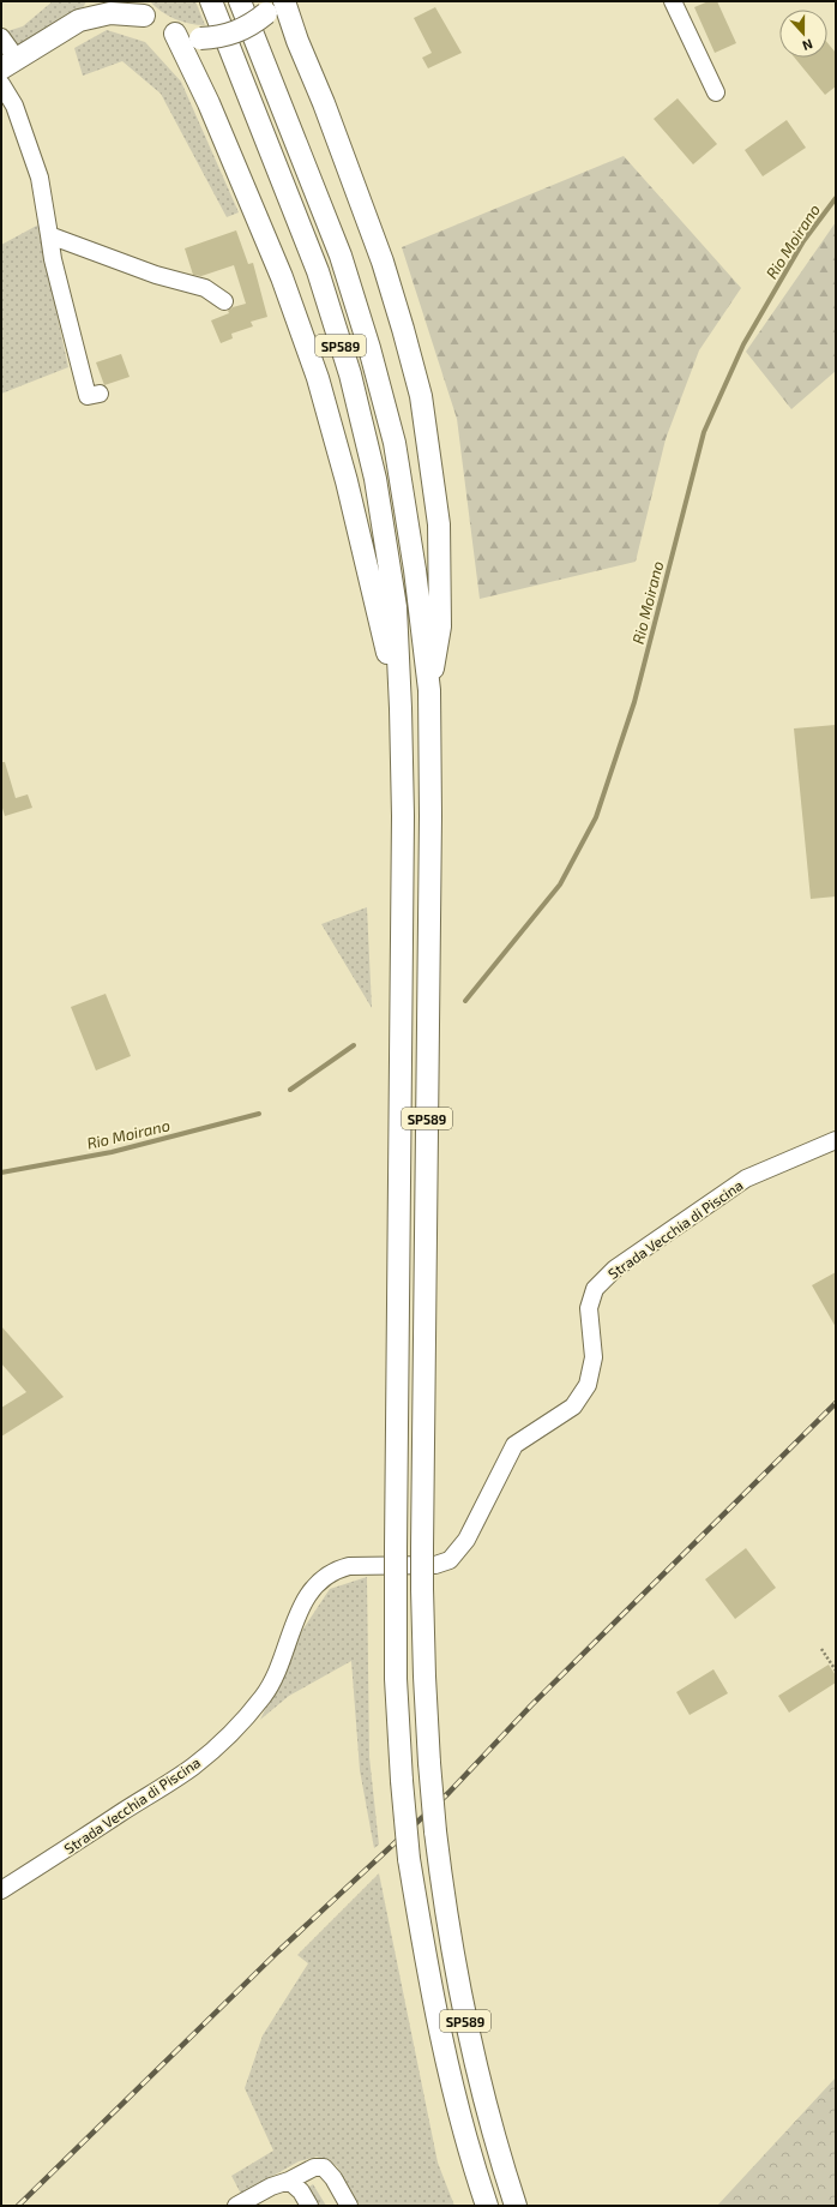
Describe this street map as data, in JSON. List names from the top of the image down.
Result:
{
  "streets": {
    "main road": ["SP589"],
    "street": ["Strada Vecchia di Piscina"]
  },
  "water": ["Rio Moirano"],
  "north": "bottom"
}
